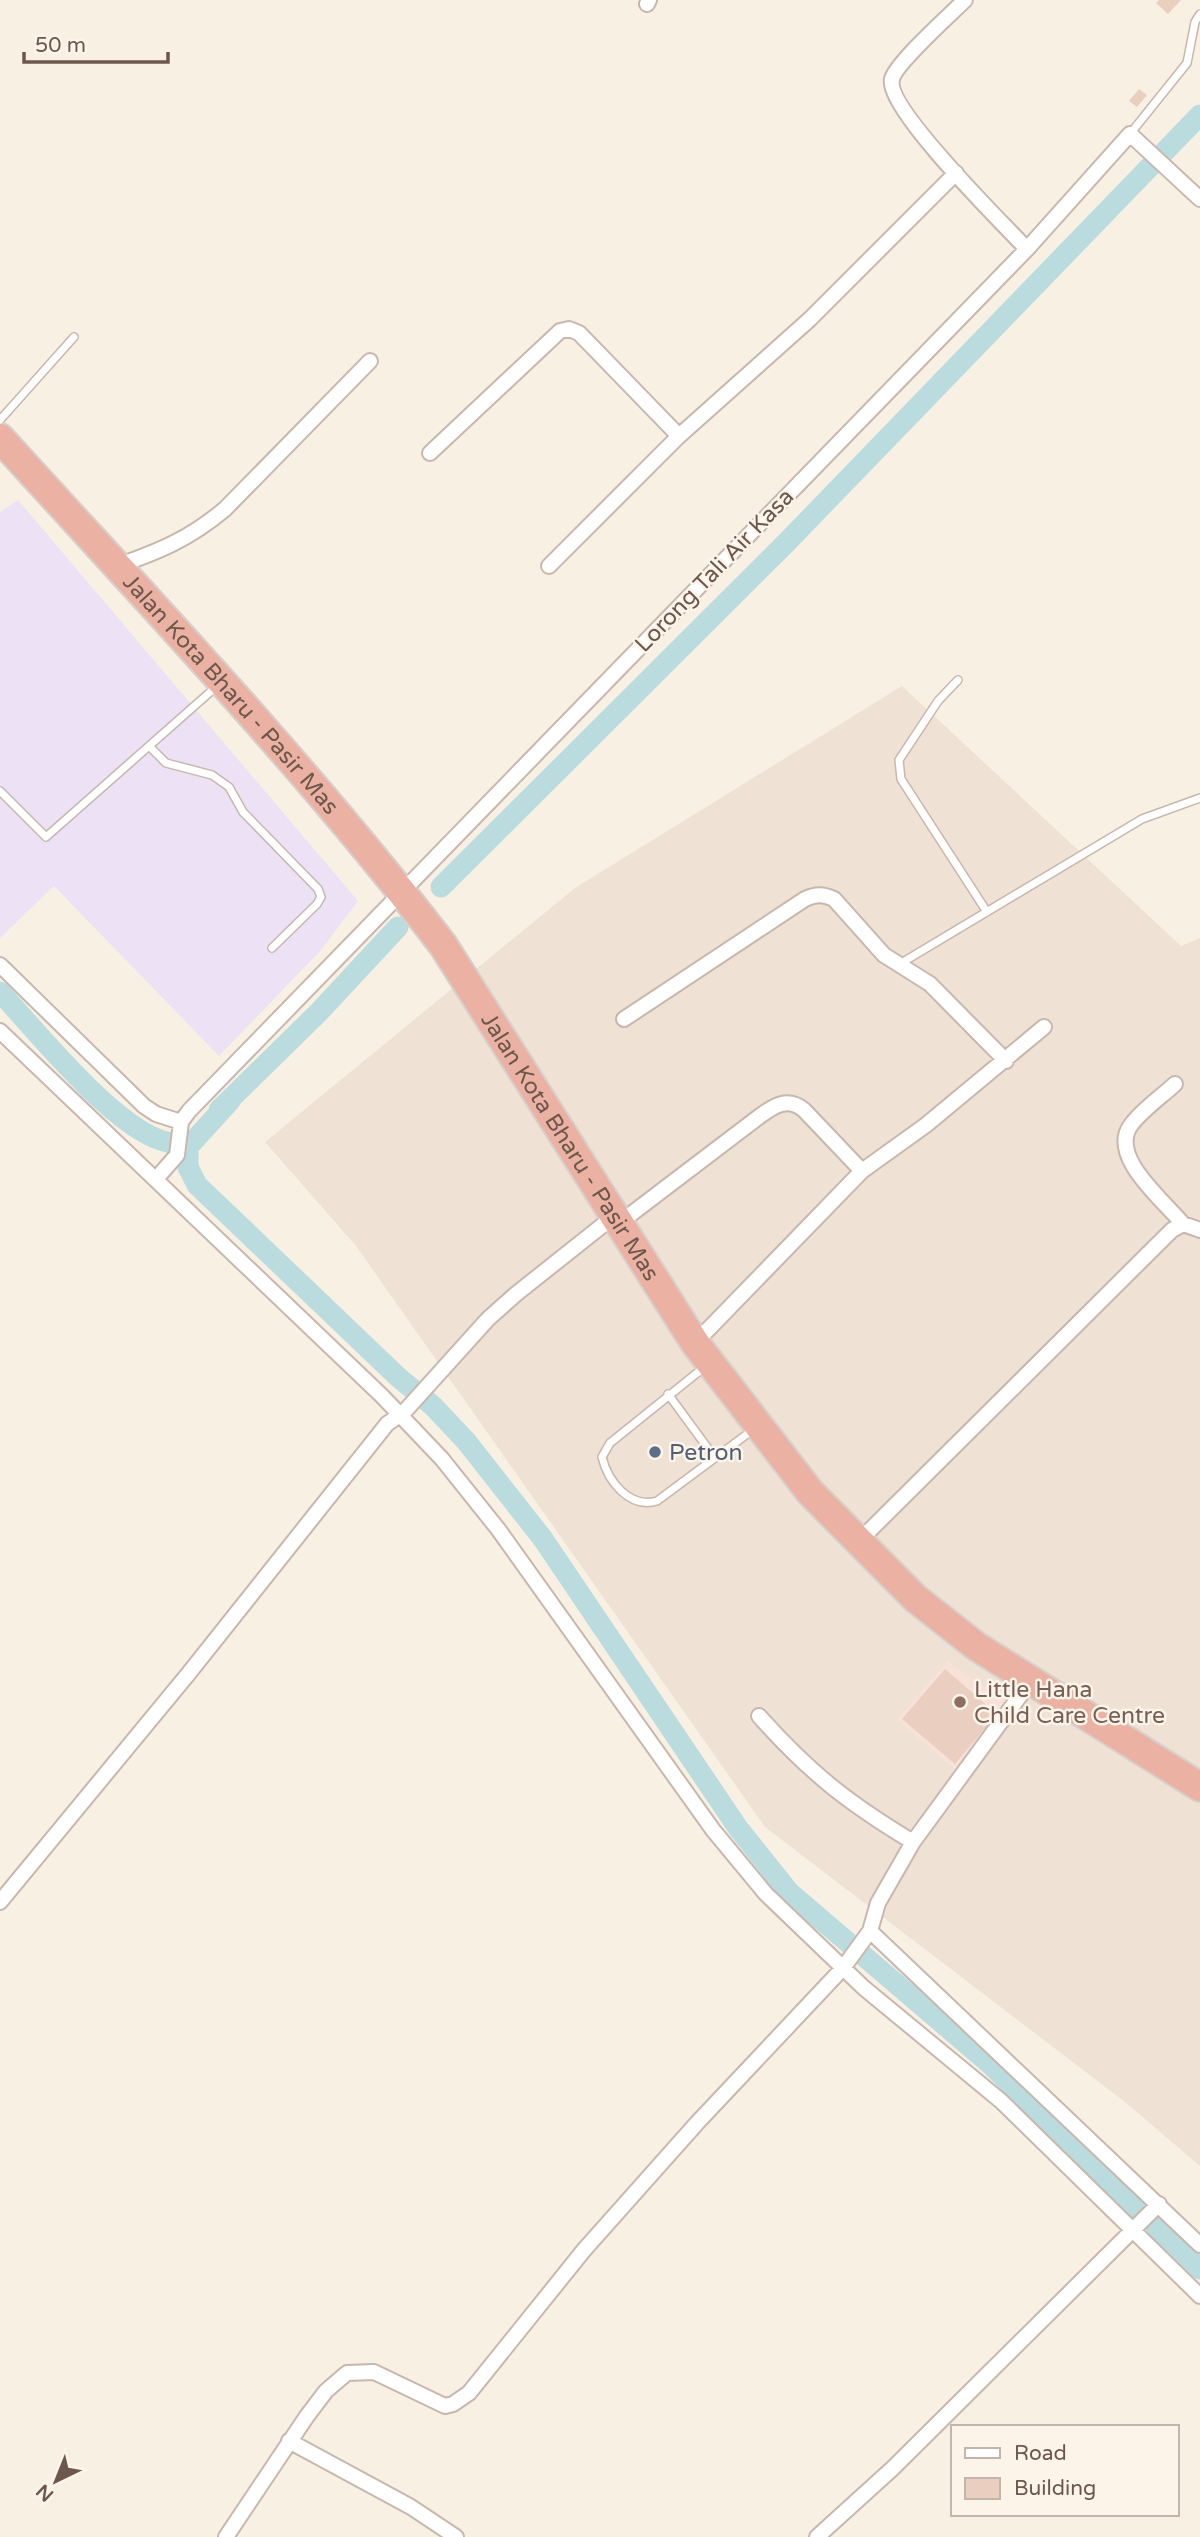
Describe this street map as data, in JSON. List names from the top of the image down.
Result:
{
  "streets": {
    "highway": ["Jalan Kota Bharu - Pasir Mas"],
    "street": ["Lorong Tali Air Kasa"]
  },
  "crossings": [
    ["Lorong Tali Air Kasa", "Jalan Kota Bharu - Pasir Mas"]
  ],
  "places": ["Petron", "Little Hana Child Care Centre"],
  "legend": ["Road", "Building"],
  "scale_bar": "50 m",
  "north": "bottom left"
}
